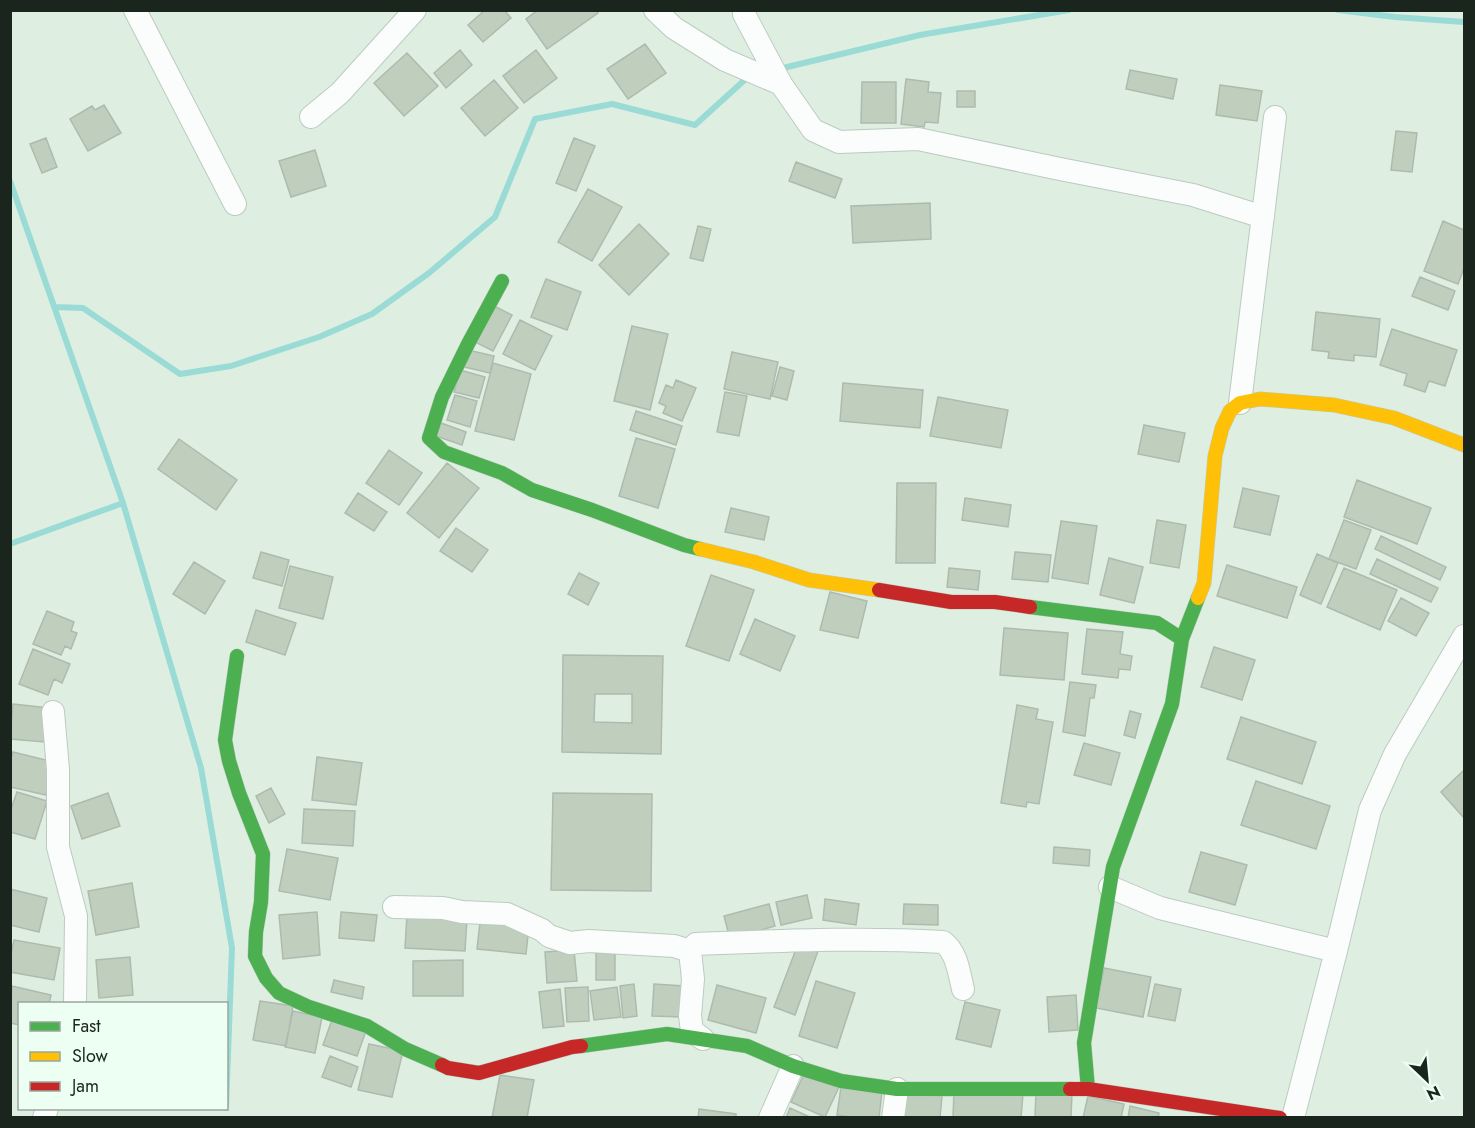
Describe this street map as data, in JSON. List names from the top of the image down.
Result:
{
  "legend": ["Fast", "Slow", "Jam"],
  "north": "bottom right"
}
